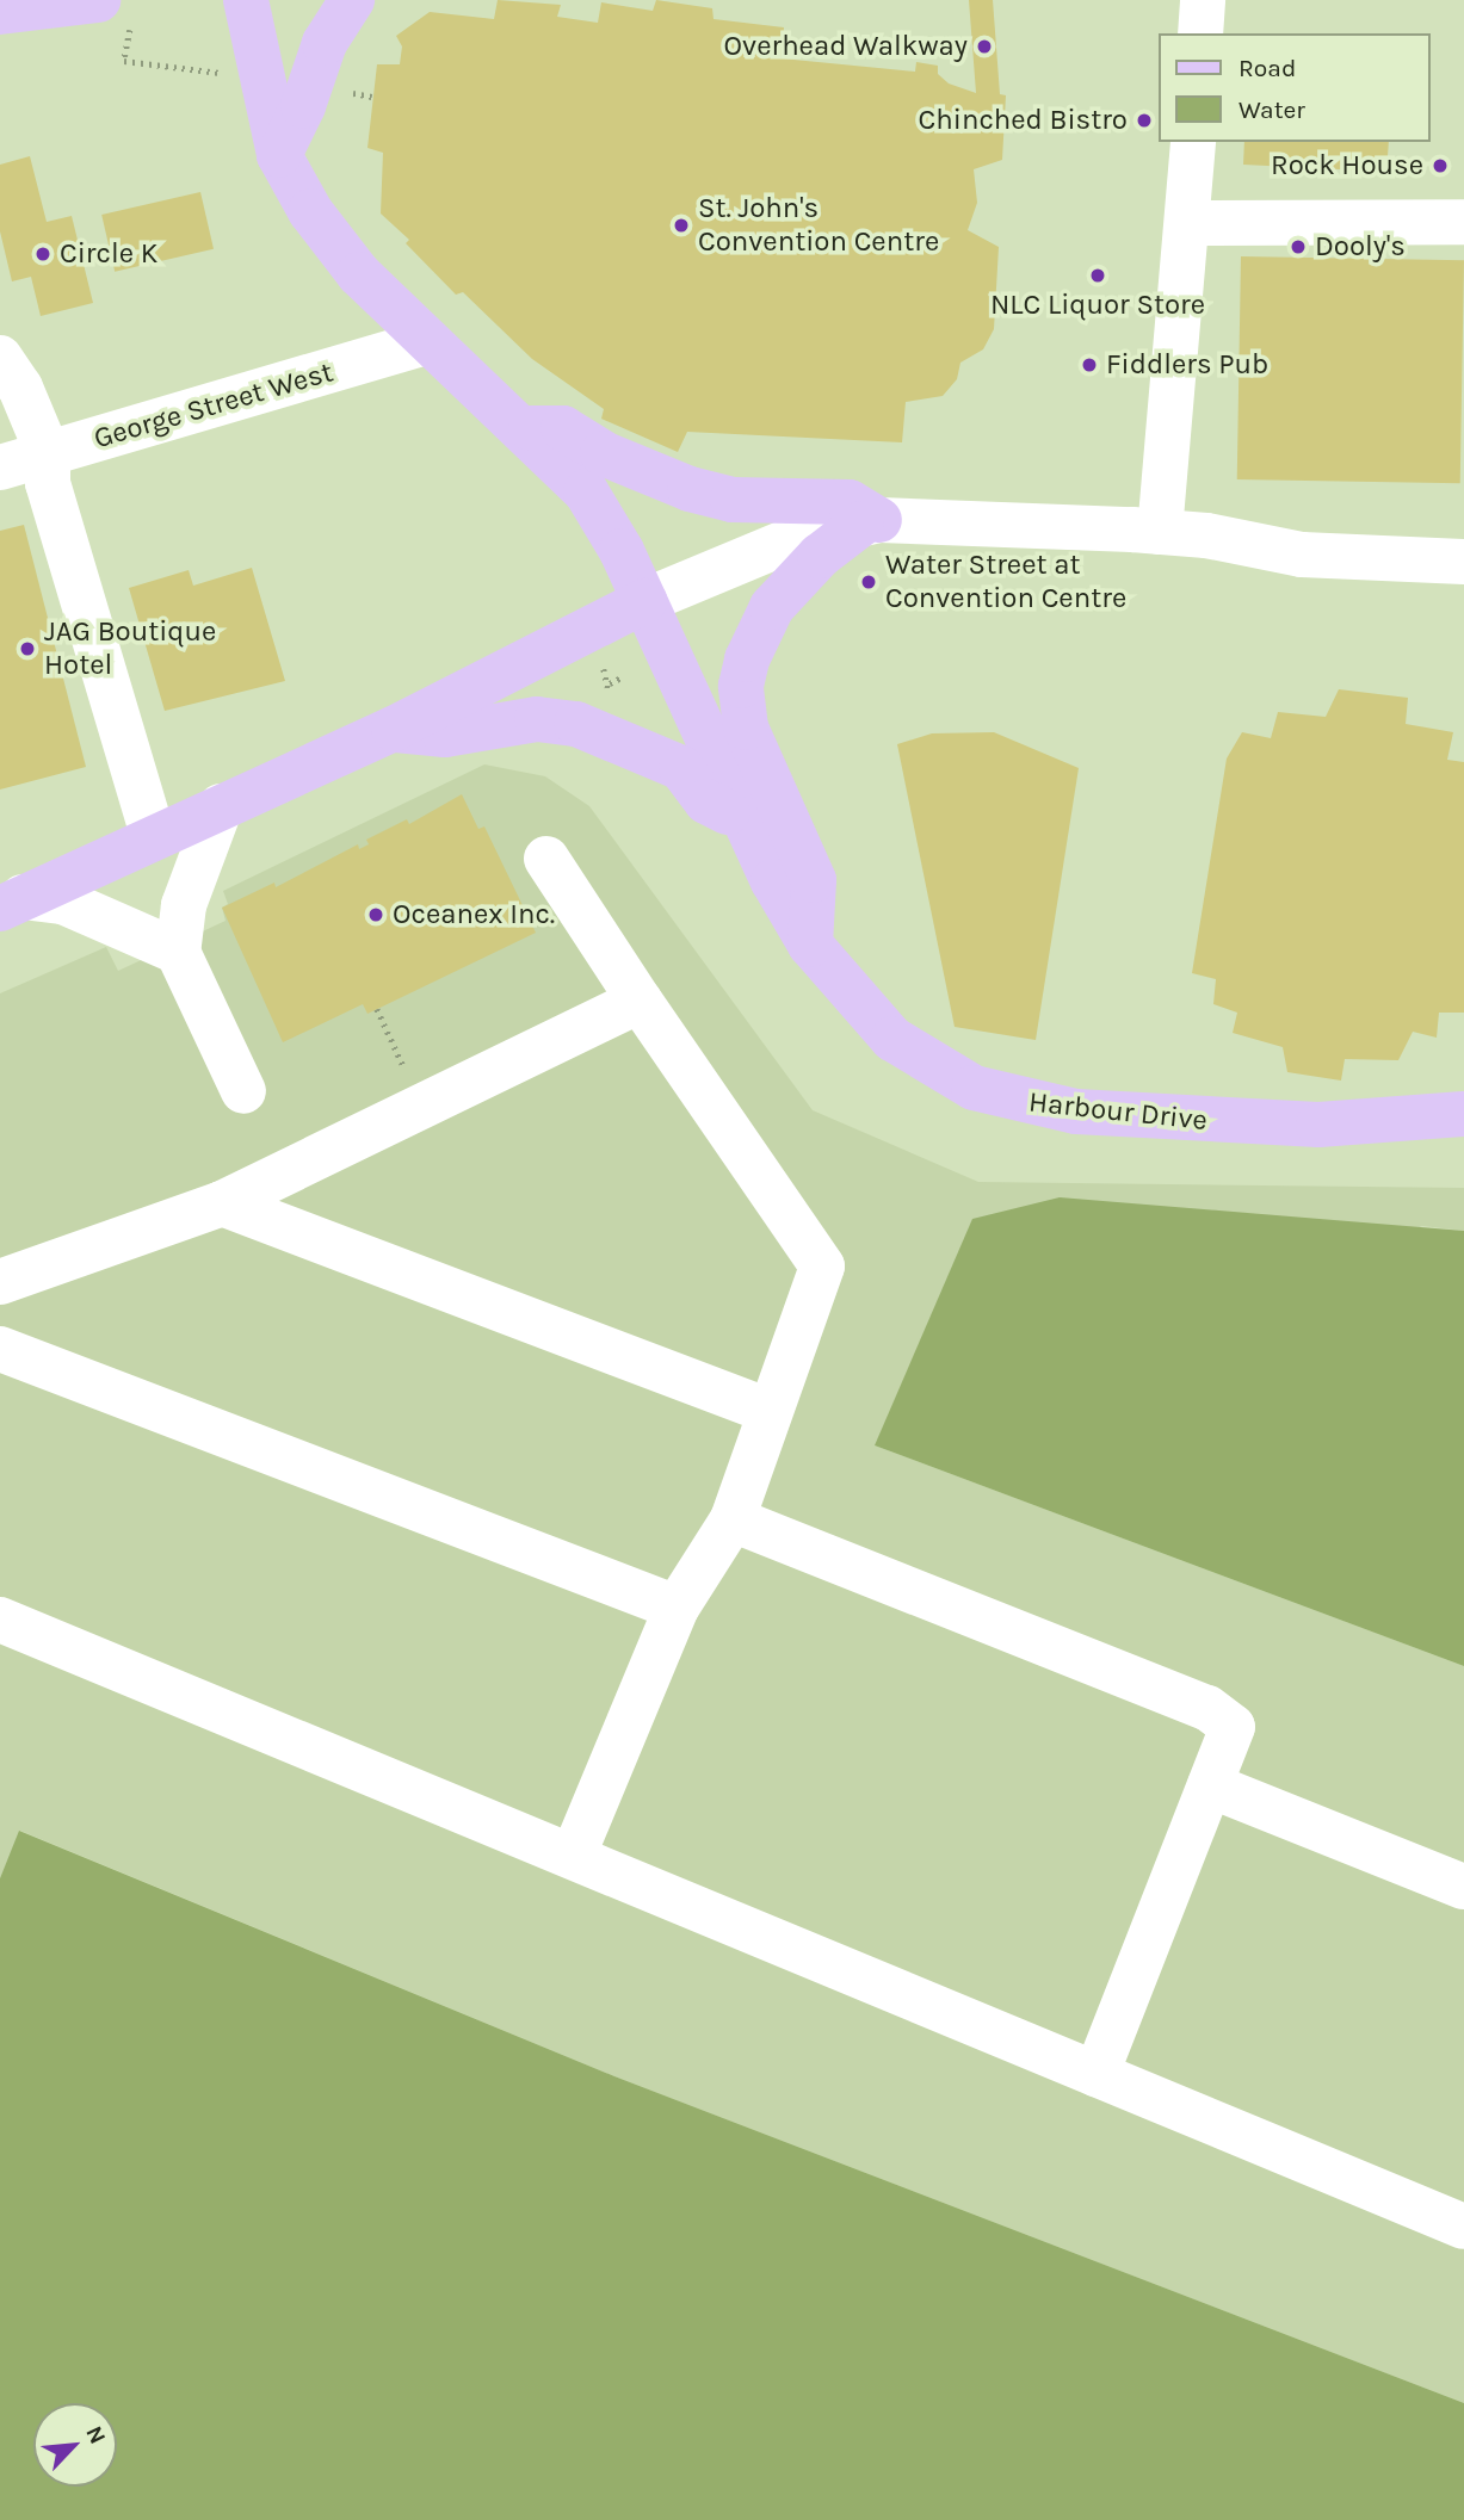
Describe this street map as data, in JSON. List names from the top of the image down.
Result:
{
  "streets": {
    "main road": ["Harbour Drive"],
    "street": ["George Street West"]
  },
  "crossings": [
    ["George Street West", "Harbour Drive"]
  ],
  "places": [
    "Overhead Walkway",
    "Chinched Bistro",
    "Rock House",
    "St. John's Convention Centre",
    "Dooly's",
    "Circle K",
    "NLC Liquor Store",
    "Fiddlers Pub",
    "Water Street at Convention Centre",
    "JAG Boutique Hotel",
    "Oceanex Inc."
  ],
  "legend": ["Road", "Water"],
  "north": "top right"
}
